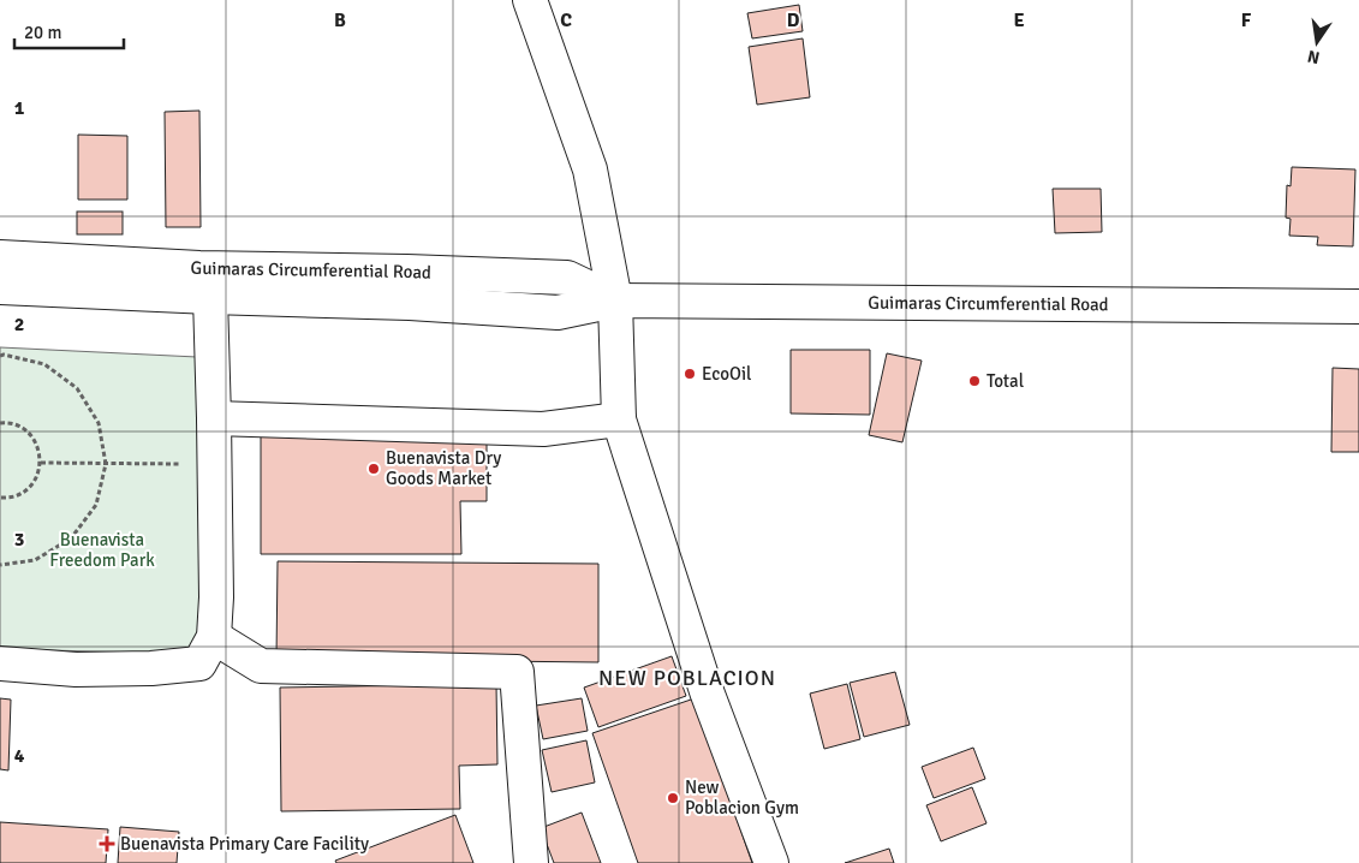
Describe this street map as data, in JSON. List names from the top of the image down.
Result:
{
  "streets": {
    "main road": ["Guimaras Circumferential Road"]
  },
  "districts": ["NEW POBLACION"],
  "parks": ["Buenavista Freedom Park"],
  "places": {
    "other": [
      "EcoOil",
      "Total",
      "Buenavista Dry Goods Market",
      "New Poblacion Gym"
    ],
    "health": ["Buenavista Primary Care Facility"]
  },
  "scale_bar": "20 m",
  "north": "bottom",
  "grid": {
    "columns": [
      "B",
      "C",
      "D",
      "E",
      "F"
    ],
    "rows": [
      "1",
      "2",
      "3",
      "4"
    ]
  }
}
